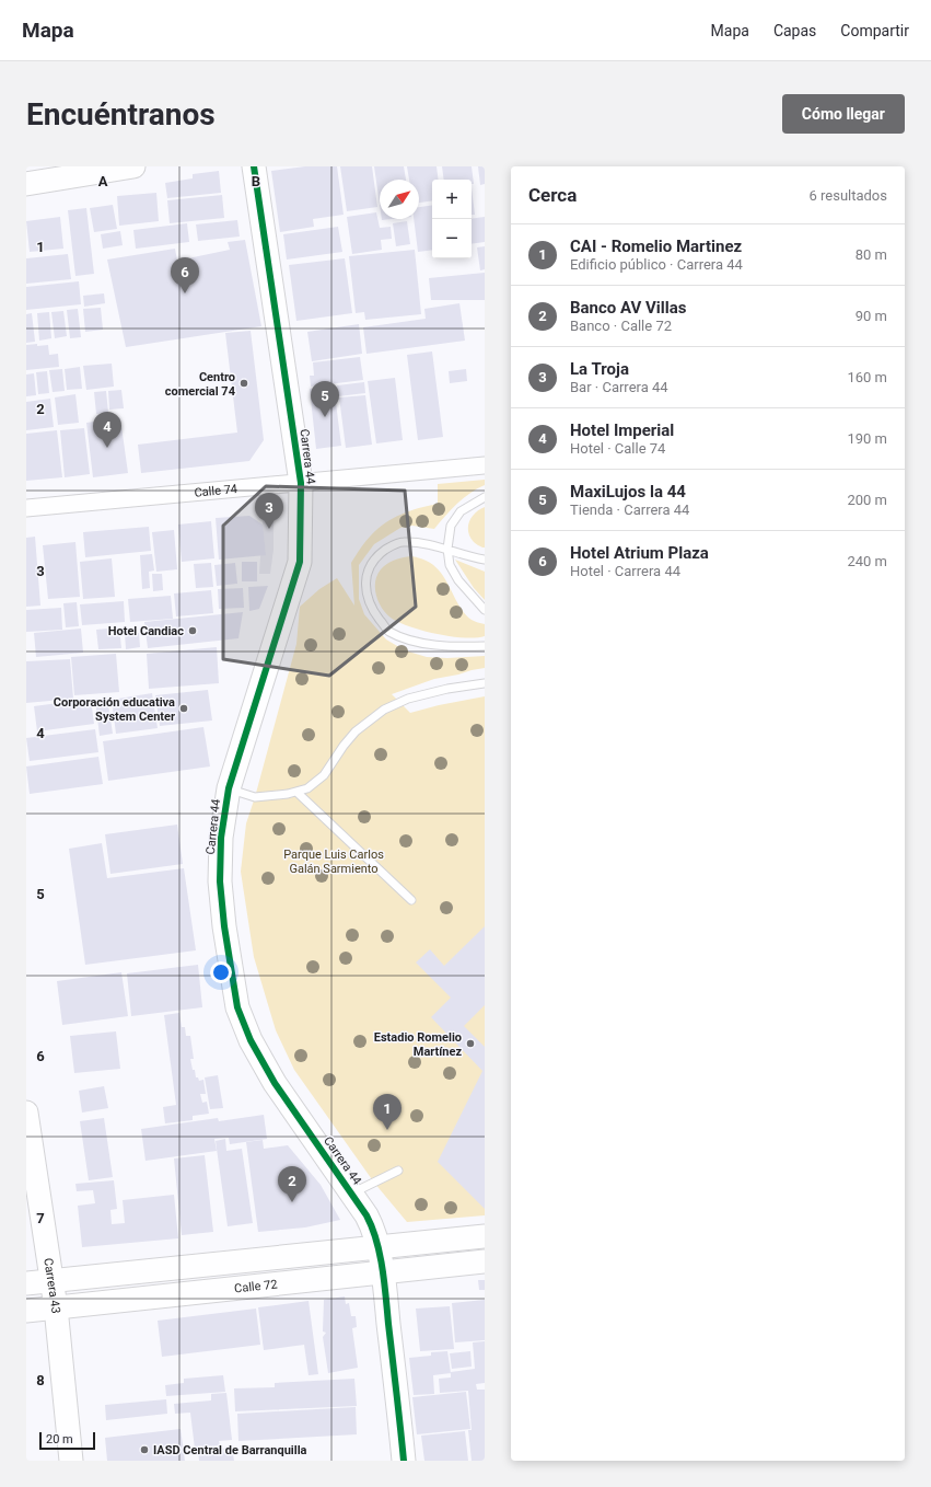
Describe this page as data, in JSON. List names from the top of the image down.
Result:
{
  "streets": {
    "street": [
      "Carrera 44",
      "Calle 74",
      "Carrera 43",
      "Calle 72"
    ]
  },
  "crossings": [
    ["Carrera 44", "Calle 74"],
    ["Carrera 44", "Calle 72"],
    ["Carrera 43", "Calle 72"]
  ],
  "parks": ["Parque Luis Carlos Galán Sarmiento"],
  "places": [
    "Centro comercial 74",
    "Hotel Candiac",
    "Corporación educativa System Center",
    "Estadio Romelio Martínez",
    "IASD Central de Barranquilla"
  ],
  "scale_bar": "20 m",
  "north": "top right",
  "page": {
    "header": "Mapa",
    "nav": ["Mapa", "Capas", "Compartir"],
    "buttons": "Cómo llegar",
    "title": "Encuéntranos",
    "heading": ["Cerca", "6 resultados"],
    "map_buttons": ["+", "−"],
    "list": [
      {
        "mark": "1",
        "name": "CAI - Romelio Martinez",
        "note": "Edificio público · Carrera 44",
        "value": "80 m"
      },
      {
        "mark": "2",
        "name": "Banco AV Villas",
        "note": "Banco · Calle 72",
        "value": "90 m"
      },
      {
        "mark": "3",
        "name": "La Troja",
        "note": "Bar · Carrera 44",
        "value": "160 m"
      },
      {
        "mark": "4",
        "name": "Hotel Imperial",
        "note": "Hotel · Calle 74",
        "value": "190 m"
      },
      {
        "mark": "5",
        "name": "MaxiLujos la 44",
        "note": "Tienda · Carrera 44",
        "value": "200 m"
      },
      {
        "mark": "6",
        "name": "Hotel Atrium Plaza",
        "note": "Hotel · Carrera 44",
        "value": "240 m"
      }
    ],
    "pins": [
      "6",
      "5",
      "4",
      "3",
      "1",
      "2"
    ],
    "scale": "20 m"
  },
  "grid": {
    "columns": ["A", "B"],
    "rows": [
      "1",
      "2",
      "3",
      "4",
      "5",
      "6",
      "7",
      "8"
    ]
  }
}
